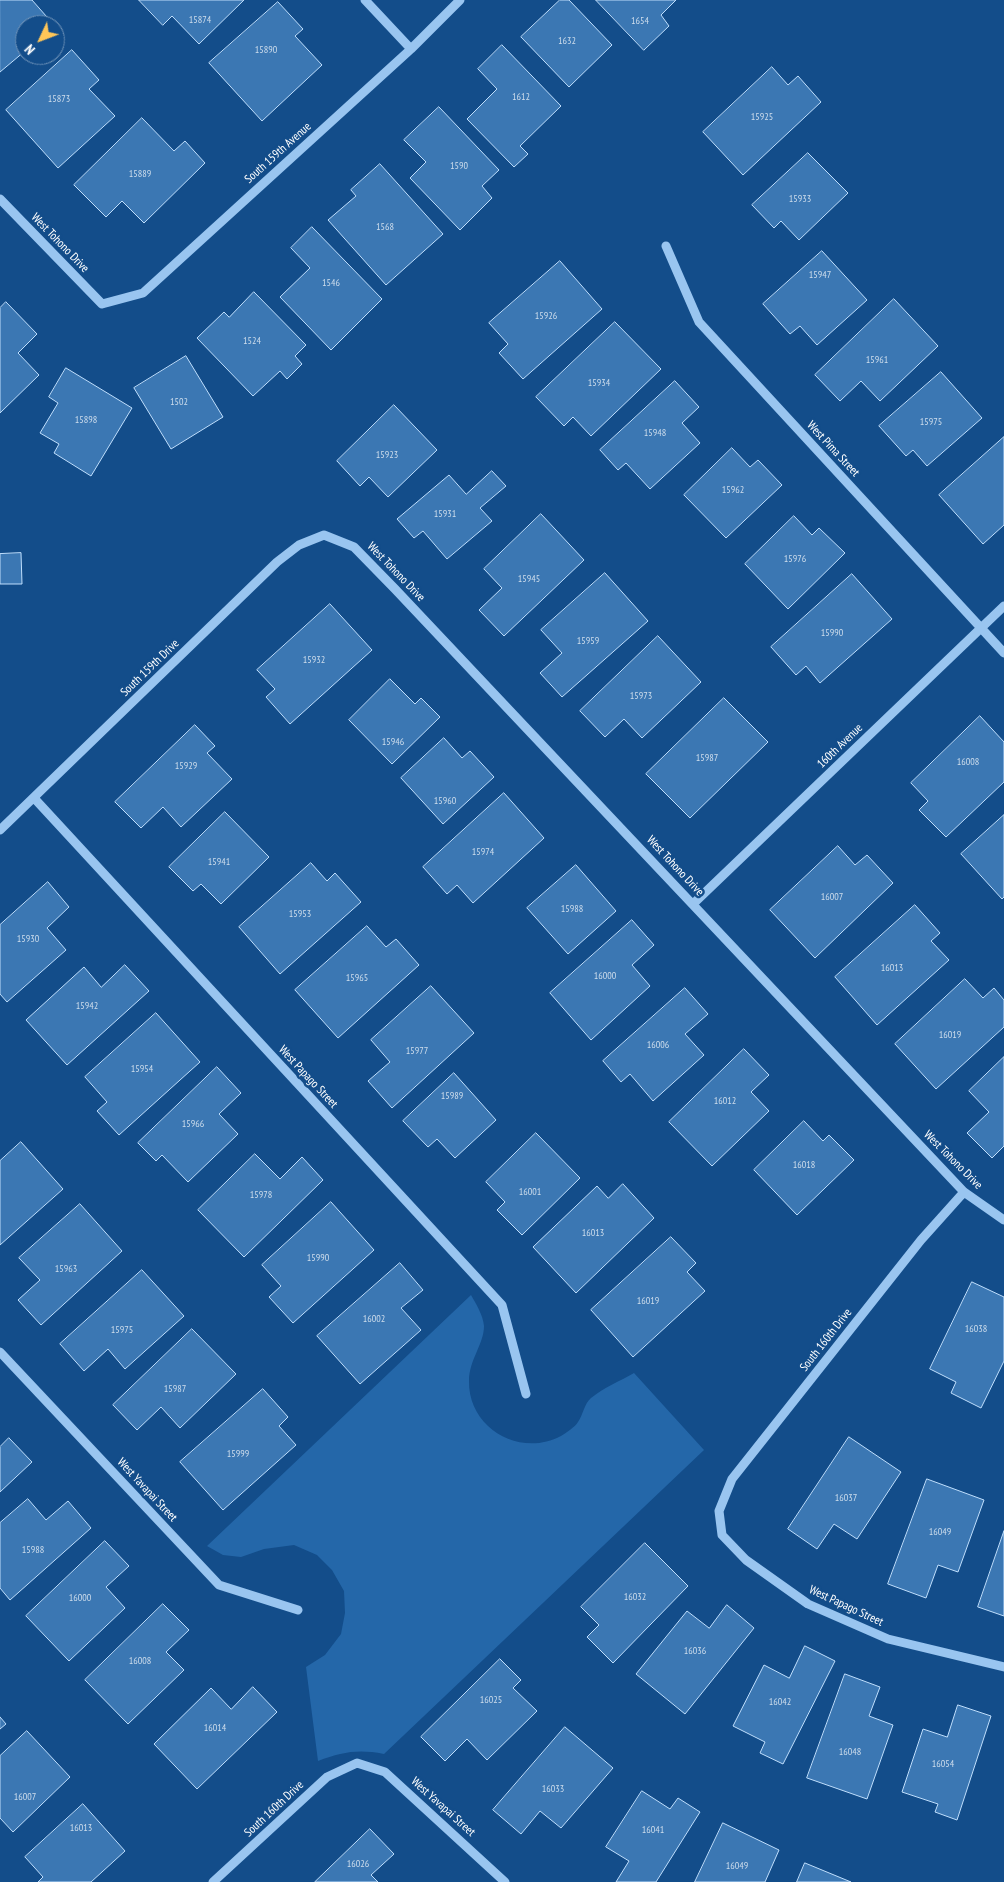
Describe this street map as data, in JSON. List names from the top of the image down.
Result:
{
  "streets": {
    "street": [
      "South 159th Avenue",
      "West Tohono Drive",
      "West Pima Street",
      "South 159th Drive",
      "160th Avenue",
      "West Papago Street",
      "South 160th Drive",
      "West Yavapai Street"
    ]
  },
  "crossings": [
    ["South 159th Avenue", "West Tohono Drive"],
    ["West Tohono Drive", "South 159th Drive"],
    ["West Tohono Drive", "160th Avenue"],
    ["West Tohono Drive", "South 160th Drive"],
    ["West Pima Street", "160th Avenue"],
    ["South 159th Drive", "West Papago Street"],
    ["West Papago Street", "South 160th Drive"],
    ["South 160th Drive", "West Yavapai Street"]
  ],
  "house_numbers": [
    "15874",
    "1654",
    "1632",
    "15890",
    "1612",
    "15873",
    "15925",
    "1590",
    "15889",
    "15933",
    "1568",
    "15947",
    "1546",
    "15926",
    "1524",
    "15961",
    "15934",
    "1502",
    "15898",
    "15975",
    "15948",
    "15923",
    "15962",
    "15931",
    "15976",
    "15945",
    "15990",
    "15959",
    "15932",
    "15973",
    "15946",
    "15987",
    "16008",
    "15929",
    "15960",
    "15974",
    "15941",
    "16007",
    "15988",
    "15953",
    "15930",
    "16013",
    "16000",
    "15965",
    "15942",
    "16019",
    "16006",
    "15977",
    "15954",
    "15989",
    "16012",
    "15966",
    "16018",
    "16001",
    "15978",
    "16013",
    "15990",
    "15963",
    "16019",
    "16002",
    "16038",
    "15975",
    "15987",
    "15999",
    "16037",
    "16049",
    "15988",
    "16032",
    "16000",
    "16036",
    "16008",
    "16025",
    "16042",
    "16014",
    "16048",
    "16054",
    "16033",
    "16007",
    "16013",
    "16041",
    "16026",
    "16049"
  ],
  "north": "bottom left"
}
